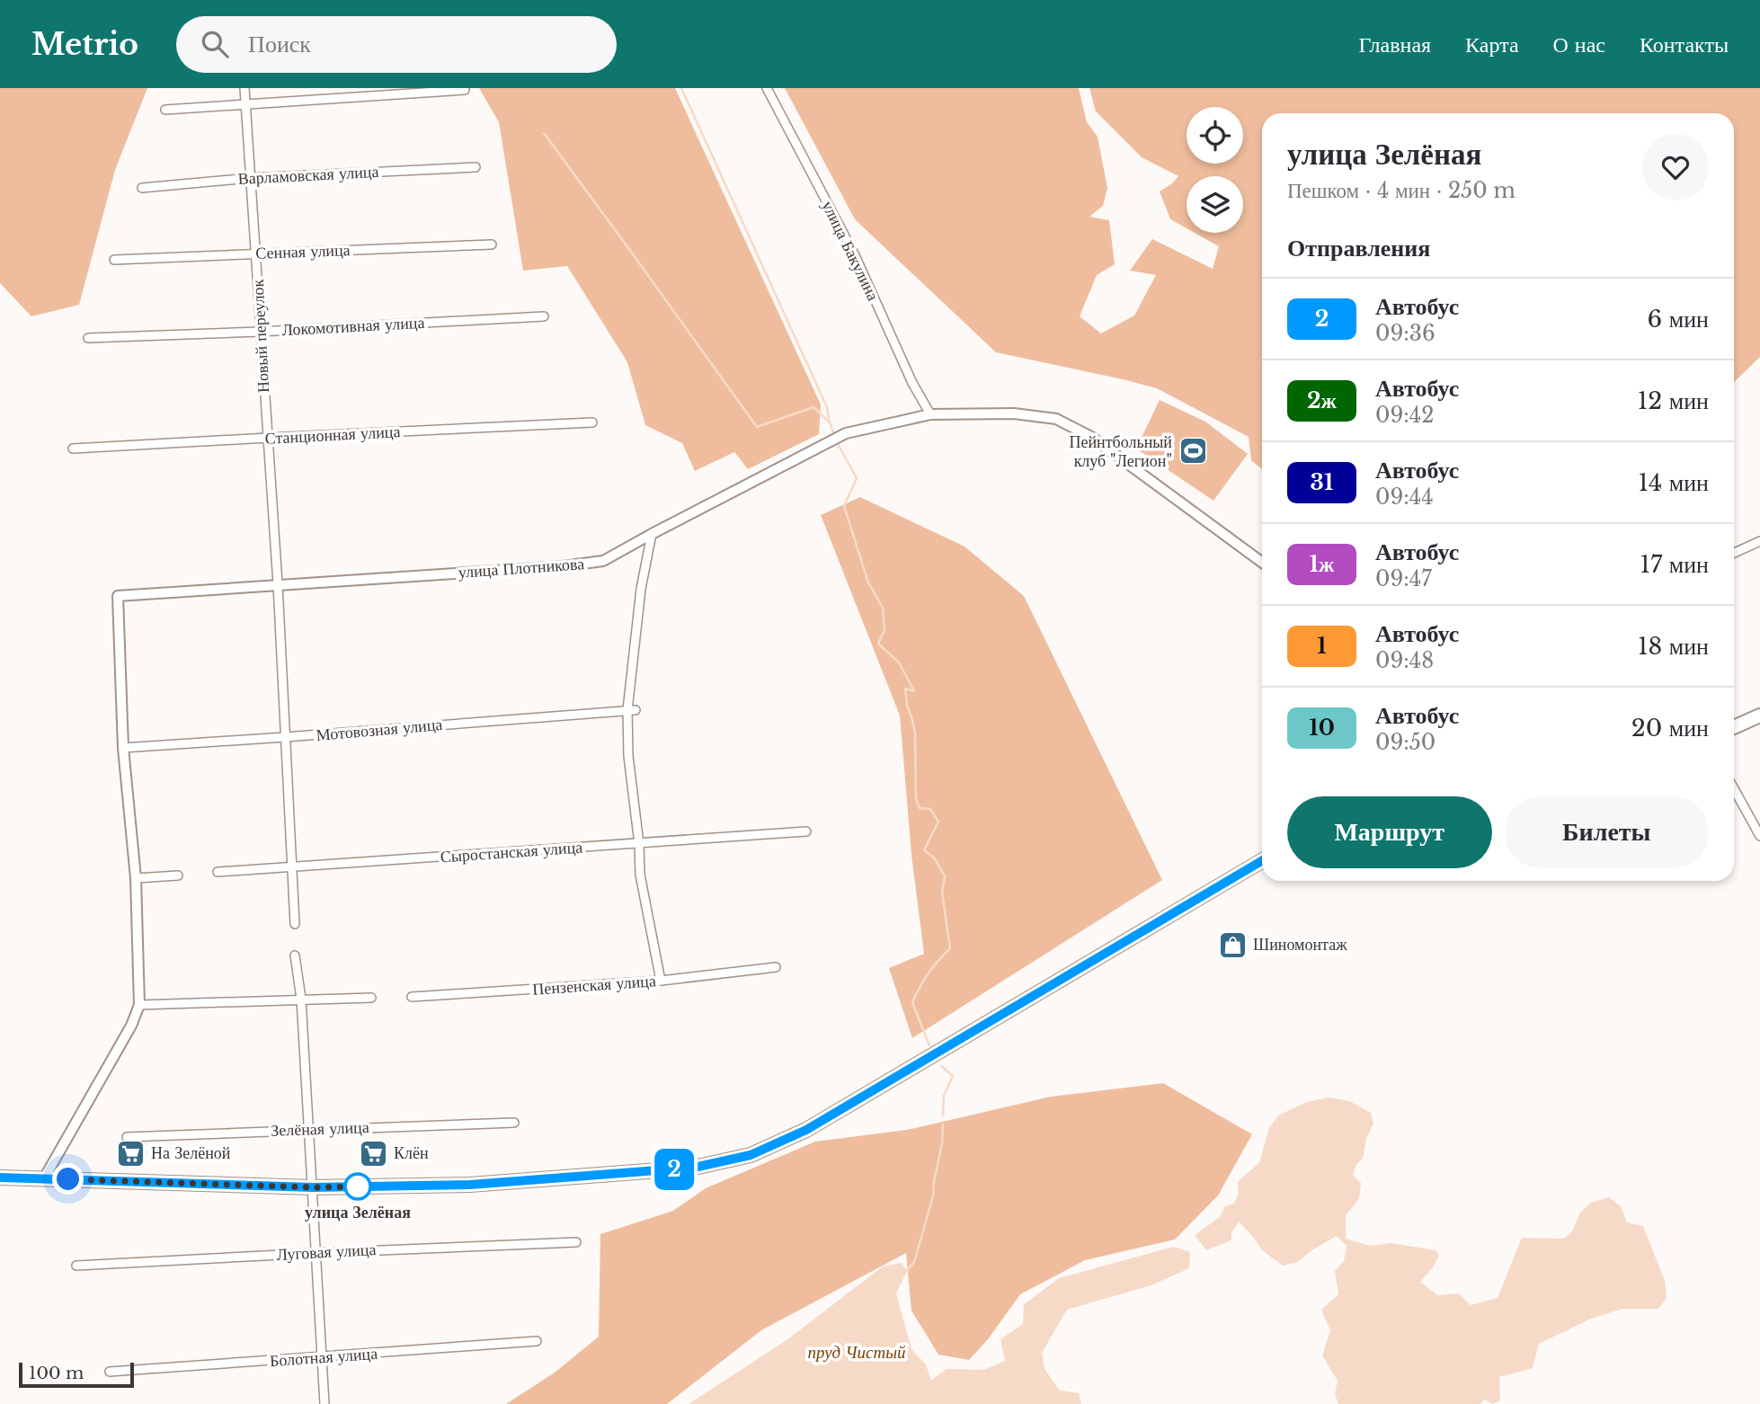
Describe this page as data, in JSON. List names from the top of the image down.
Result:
{
  "streets": {
    "street": [
      "Варламовская улица",
      "улица Бакулина",
      "Сенная улица",
      "Локомотивная улица",
      "Новый переулок",
      "Станционная улица",
      "улица Плотникова",
      "Мотовозная улица",
      "Сыростанская улица",
      "Пензенская улица",
      "Зелёная улица",
      "Луговая улица",
      "Болотная улица"
    ]
  },
  "crossings": [
    ["Варламовская улица", "Новый переулок"],
    ["улица Бакулина", "улица Плотникова"],
    ["Сенная улица", "Новый переулок"],
    ["Локомотивная улица", "Новый переулок"],
    ["Новый переулок", "Станционная улица"],
    ["Новый переулок", "улица Плотникова"],
    ["Новый переулок", "Мотовозная улица"],
    ["Новый переулок", "Сыростанская улица"],
    ["улица Плотникова", "Мотовозная улица"]
  ],
  "water": ["пруд Чистый"],
  "places": {
    "sports": ["Пейнтбольный клуб \"Легион\""],
    "shop": ["Шиномонтаж"],
    "supermarket": ["На Зелёной", "Клён"],
    "other": ["улица Зелёная"]
  },
  "lines": ["bus line 2"],
  "scale_bar": "100 m",
  "page": {
    "header": "Metrio",
    "search": "Поиск",
    "nav": [
      "Главная",
      "Карта",
      "О нас",
      "Контакты"
    ],
    "on_map": "2",
    "heading": [
      ["улица Зелёная", "Пешком · 4 мин · 250 m"],
      "Отправления"
    ],
    "list": [
      {
        "mark": "2",
        "name": "Автобус",
        "note": "09:36",
        "value": "6 мин"
      },
      {
        "mark": "2ж",
        "name": "Автобус",
        "note": "09:42",
        "value": "12 мин"
      },
      {
        "mark": "31",
        "name": "Автобус",
        "note": "09:44",
        "value": "14 мин"
      },
      {
        "mark": "1ж",
        "name": "Автобус",
        "note": "09:47",
        "value": "17 мин"
      },
      {
        "mark": "1",
        "name": "Автобус",
        "note": "09:48",
        "value": "18 мин"
      },
      {
        "mark": "10",
        "name": "Автобус",
        "note": "09:50",
        "value": "20 мин"
      }
    ],
    "buttons": ["Маршрут", "Билеты"],
    "scale": "100 m"
  }
}
